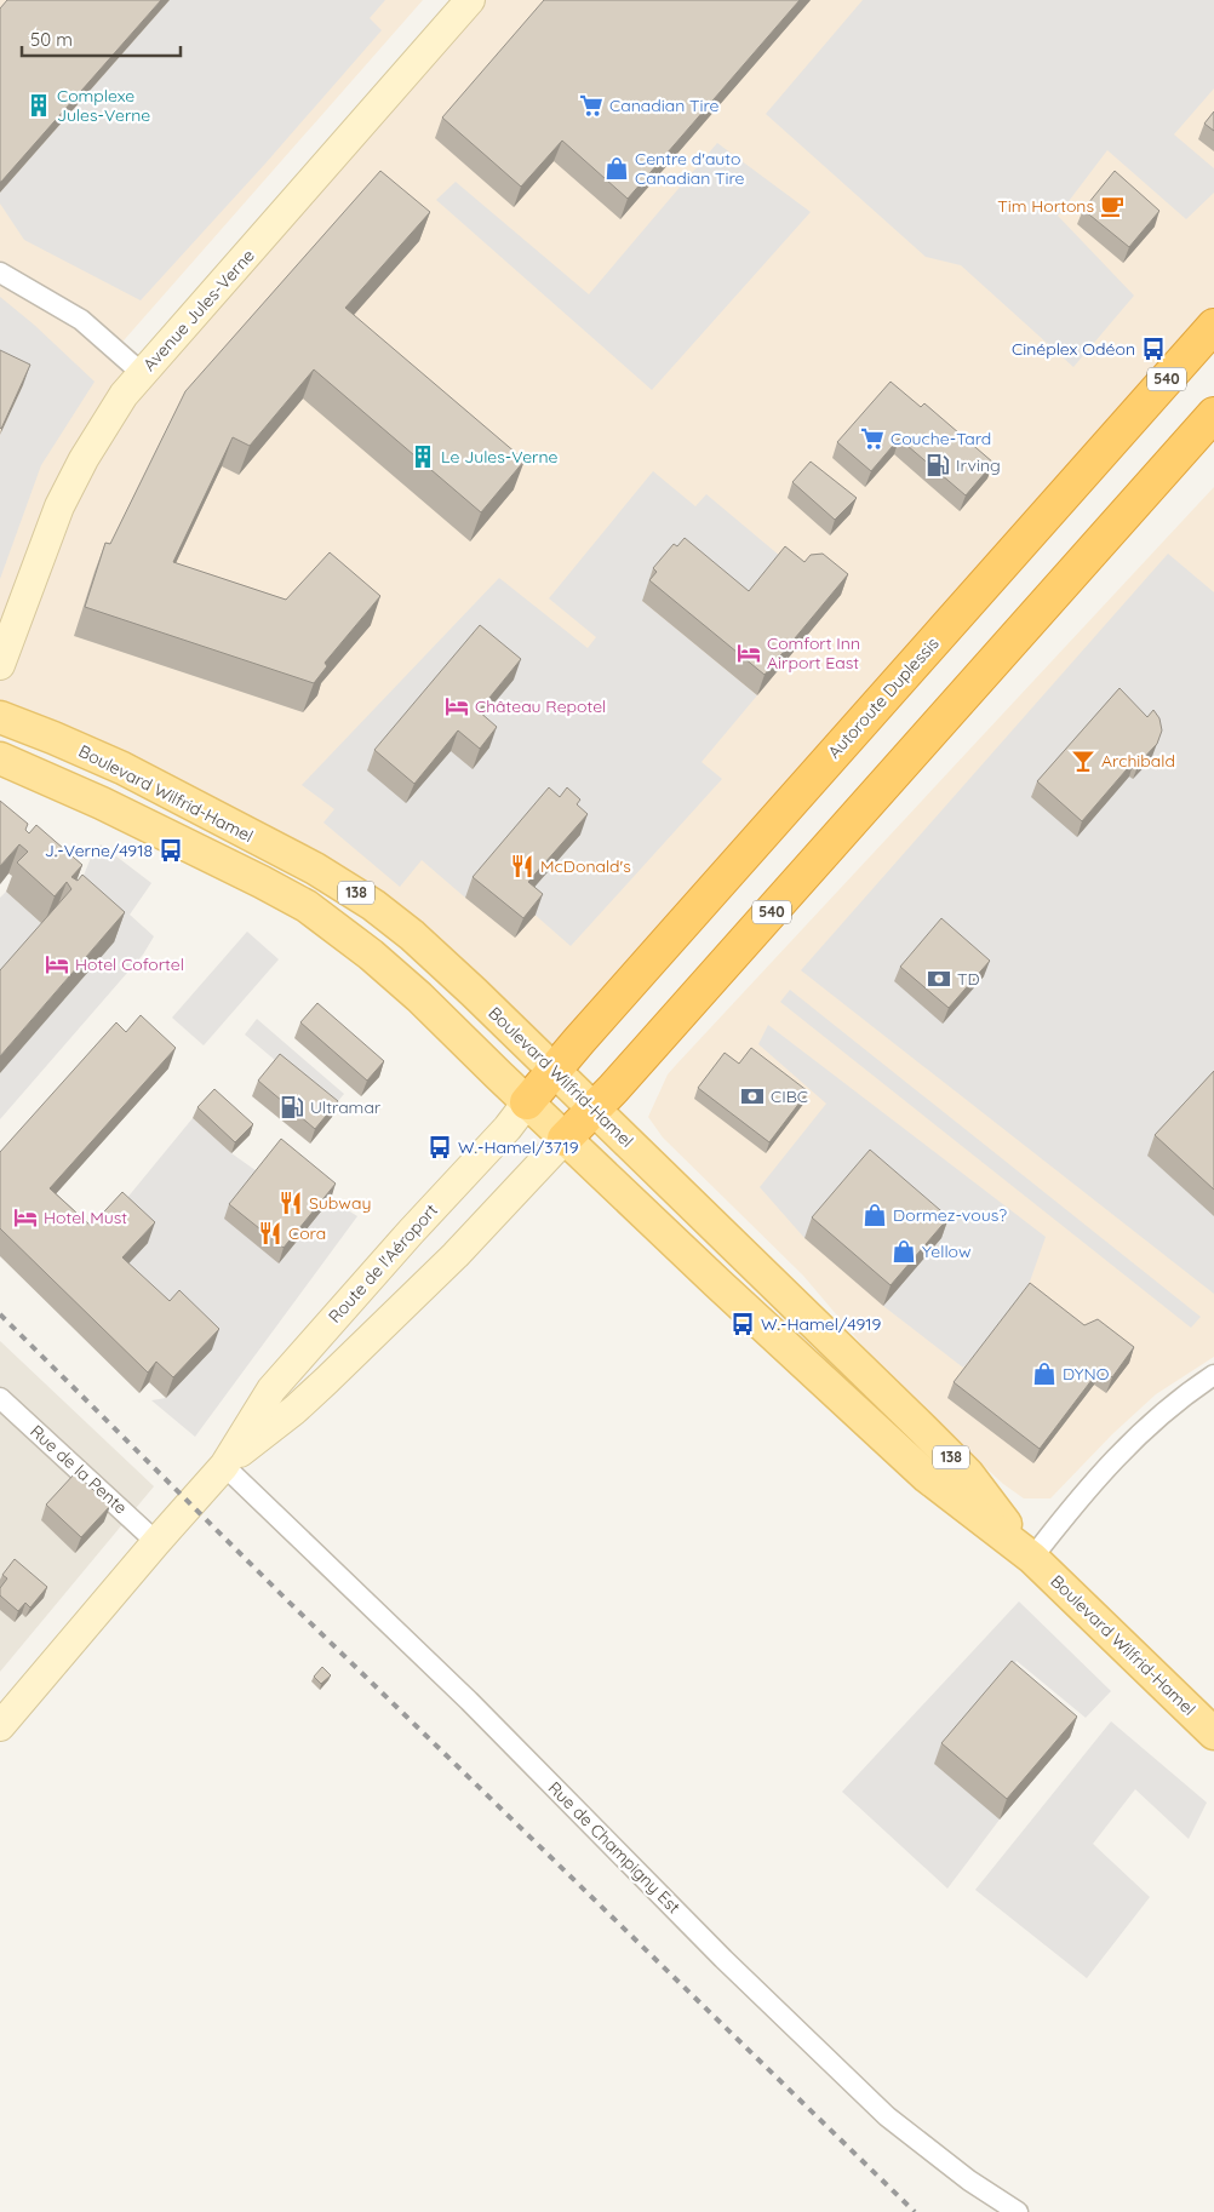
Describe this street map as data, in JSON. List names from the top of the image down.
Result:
{
  "streets": {
    "highway": ["540", "Autoroute Duplessis", "Route de l'Aéroport"],
    "main road": ["Avenue Jules-Verne", "Boulevard Wilfrid-Hamel", "138"],
    "street": ["Rue de la Pente", "Rue de Champigny Est"]
  },
  "crossings": [
    ["540", "Boulevard Wilfrid-Hamel"],
    ["540", "Route de l'Aéroport"],
    ["Autoroute Duplessis", "Boulevard Wilfrid-Hamel"],
    ["Autoroute Duplessis", "Route de l'Aéroport"],
    ["Boulevard Wilfrid-Hamel", "Route de l'Aéroport"],
    ["Route de l'Aéroport", "Rue de la Pente"],
    ["Route de l'Aéroport", "Rue de Champigny Est"]
  ],
  "places": {
    "building": ["Complexe Jules-Verne", "Le Jules-Verne"],
    "supermarket": ["Canadian Tire", "Couche-Tard"],
    "shop": [
      "Centre d'auto Canadian Tire",
      "Dormez-vous?",
      "Yellow",
      "DYNO"
    ],
    "cafe": ["Tim Hortons"],
    "bus stop": [
      "Cinéplex Odéon",
      "J.-Verne/4918",
      "W.-Hamel/3719",
      "W.-Hamel/4919"
    ],
    "fuel station": ["Irving", "Ultramar"],
    "hotel": [
      "Comfort Inn Airport East",
      "Château Repotel",
      "Hotel Cofortel",
      "Hotel Must"
    ],
    "bar": ["Archibald"],
    "restaurant": ["McDonald's", "Subway", "Cora"],
    "bank": ["TD", "CIBC"]
  },
  "scale_bar": "50 m"
}
